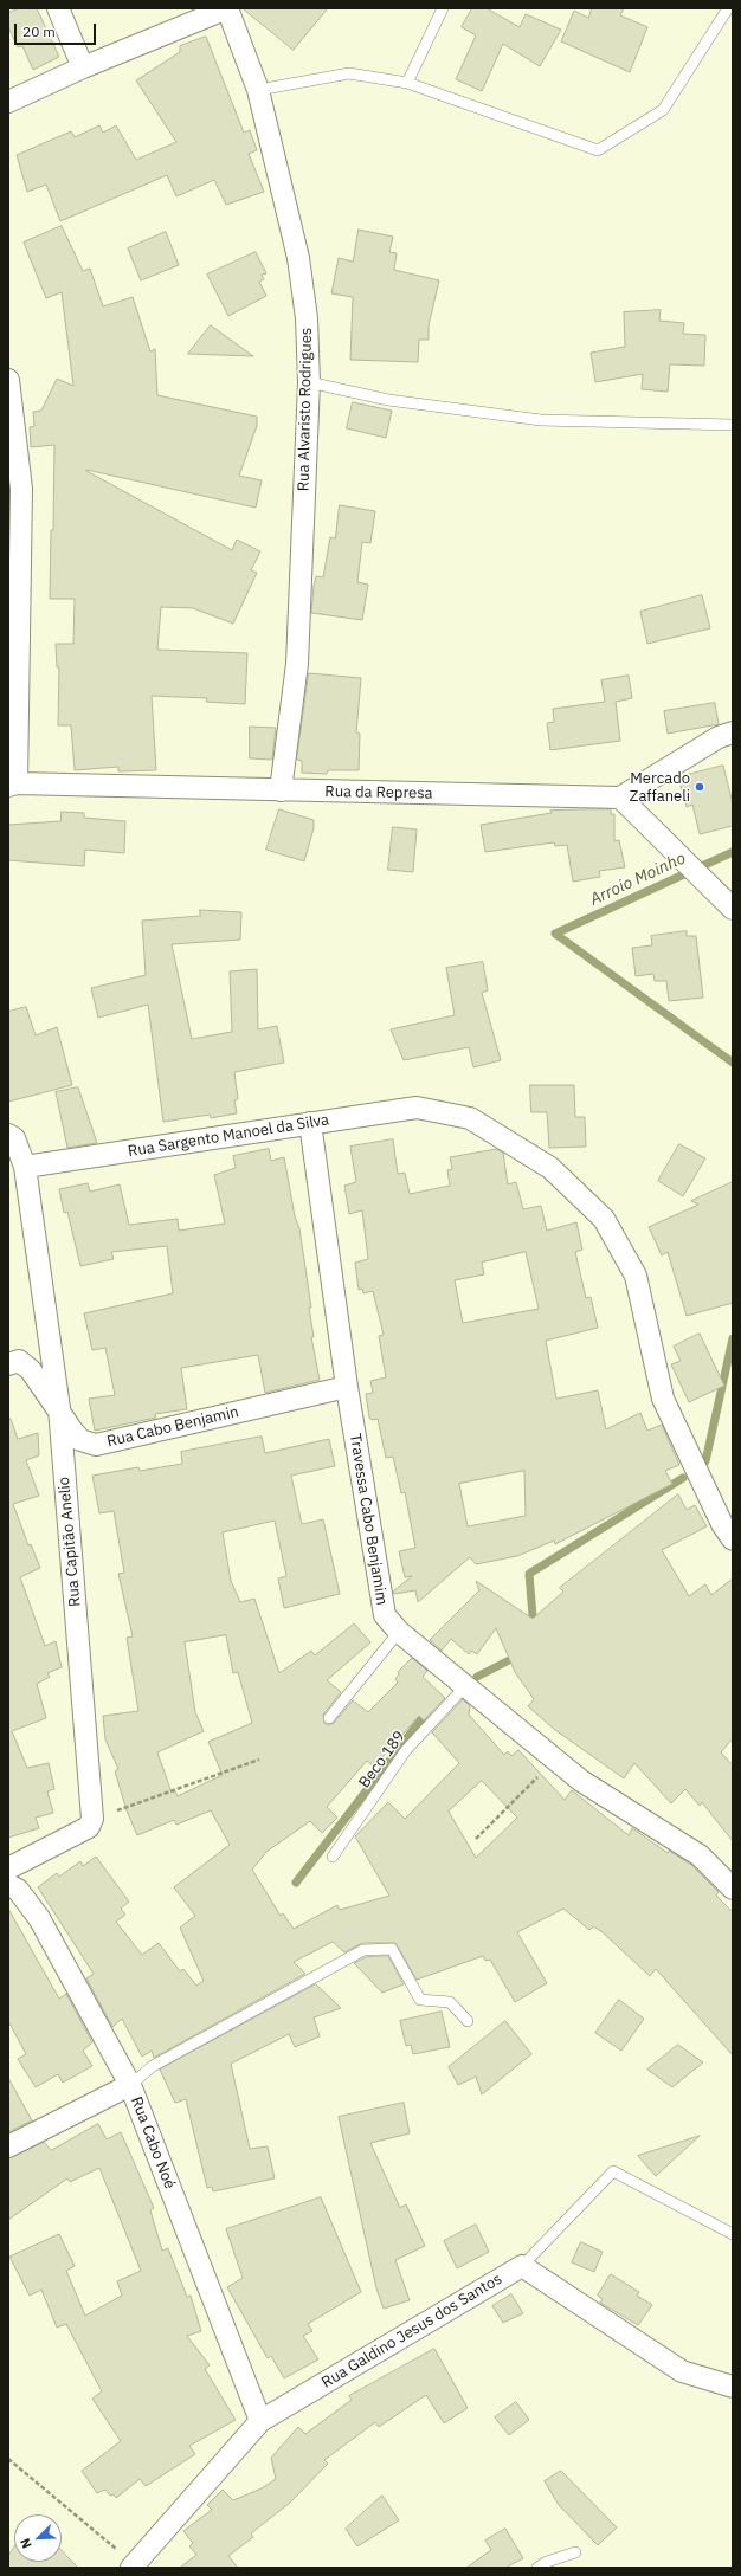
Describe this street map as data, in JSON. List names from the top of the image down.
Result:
{
  "streets": {
    "street": [
      "Rua Alvaristo Rodrigues",
      "Rua da Represa",
      "Rua Sargento Manoel da Silva",
      "Rua Cabo Benjamin",
      "Travessa Cabo Benjamim",
      "Rua Capitão Anelio",
      "Rua Cabo Noé",
      "Rua Galdino Jesus dos Santos"
    ],
    "lane": ["Beco 189"]
  },
  "crossings": [
    ["Rua Alvaristo Rodrigues", "Rua da Represa"],
    ["Rua Sargento Manoel da Silva", "Travessa Cabo Benjamim"],
    ["Rua Sargento Manoel da Silva", "Rua Capitão Anelio"],
    ["Rua Cabo Benjamin", "Travessa Cabo Benjamim"],
    ["Rua Cabo Benjamin", "Rua Capitão Anelio"],
    ["Travessa Cabo Benjamim", "Beco 189"],
    ["Rua Cabo Noé", "Rua Galdino Jesus dos Santos"]
  ],
  "water": ["Arroio Moinho"],
  "places": ["Mercado Zaffaneli"],
  "scale_bar": "20 m",
  "north": "bottom left"
}
